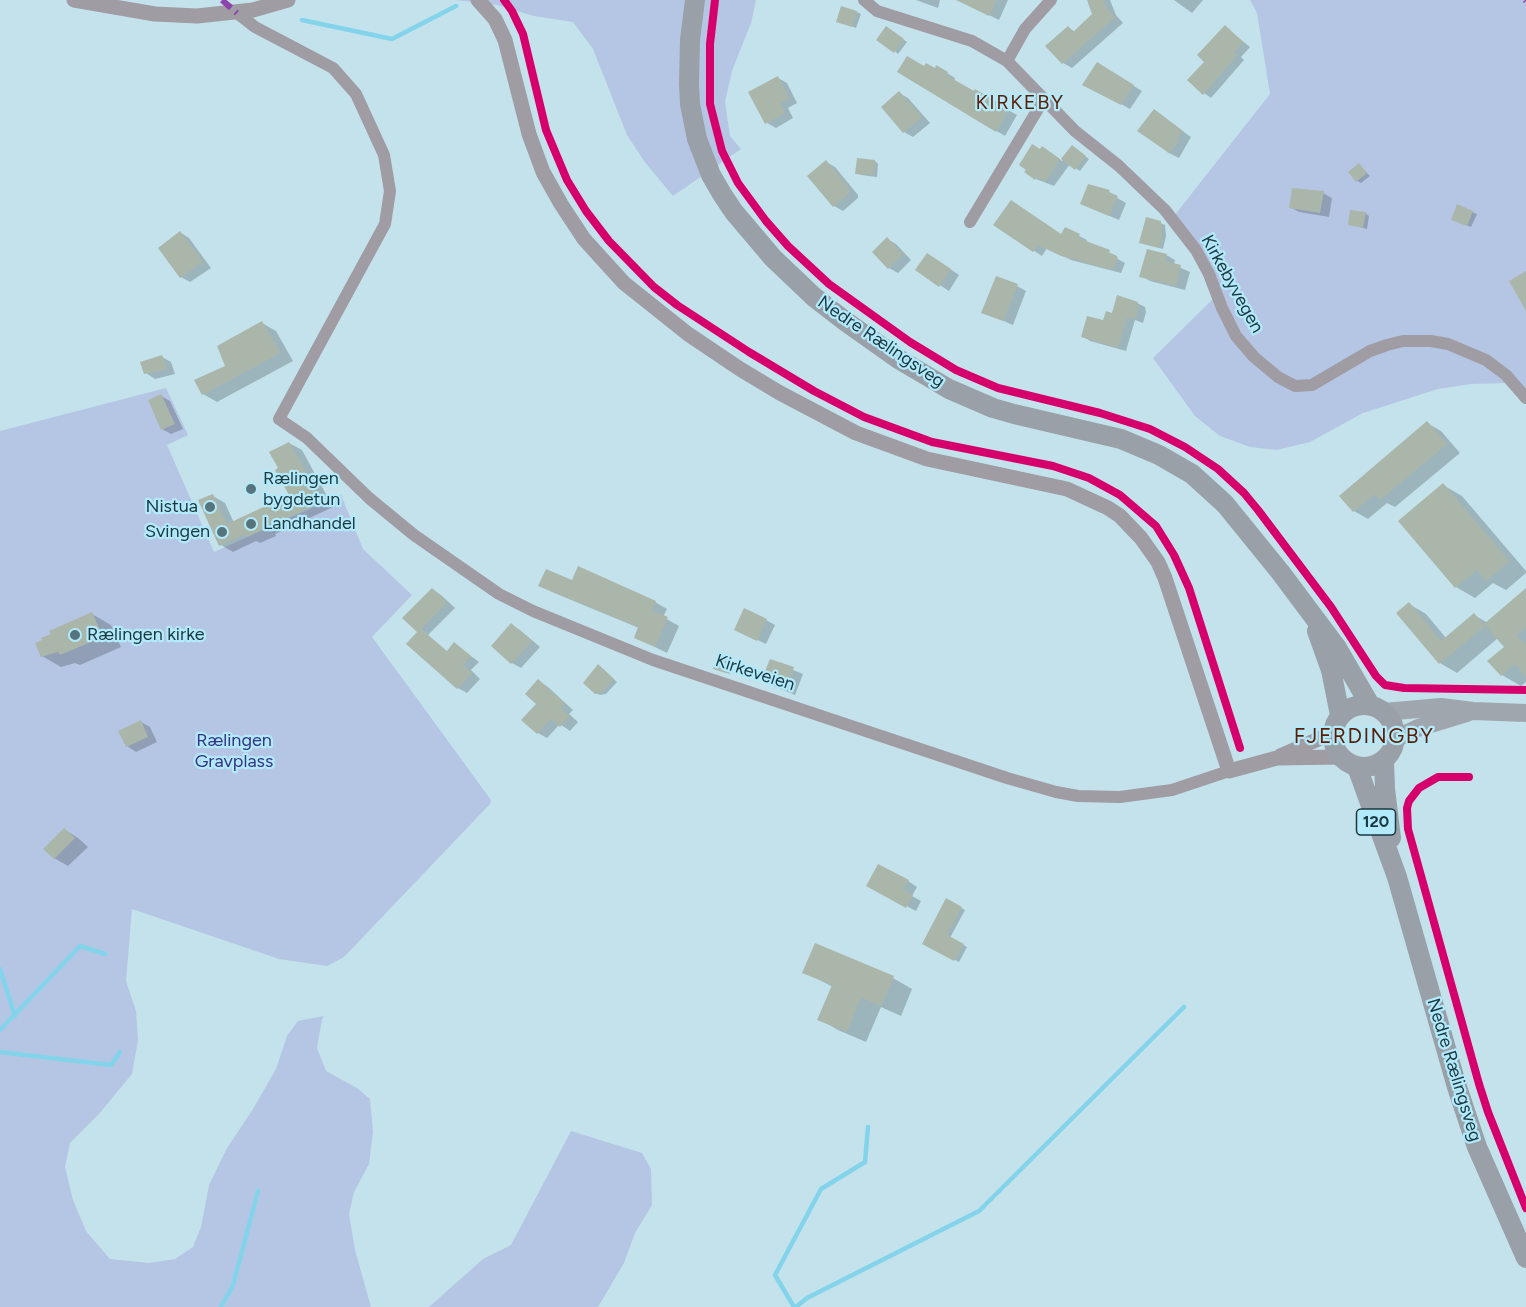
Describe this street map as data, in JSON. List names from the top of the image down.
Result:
{
  "streets": {
    "main road": ["Nedre Rælingsveg", "120"],
    "street": ["Kirkebyvegen", "Kirkeveien"]
  },
  "crossings": [
    ["Nedre Rælingsveg", "Kirkeveien"],
    ["Nedre Rælingsveg", "120"],
    ["Kirkeveien", "120"]
  ],
  "districts": ["KIRKEBY", "FJERDINGBY"],
  "parks": ["Rælingen Gravplass"],
  "places": [
    "Rælingen bygdetun",
    "Nistua",
    "Landhandel",
    "Svingen",
    "Rælingen kirke"
  ]
}
